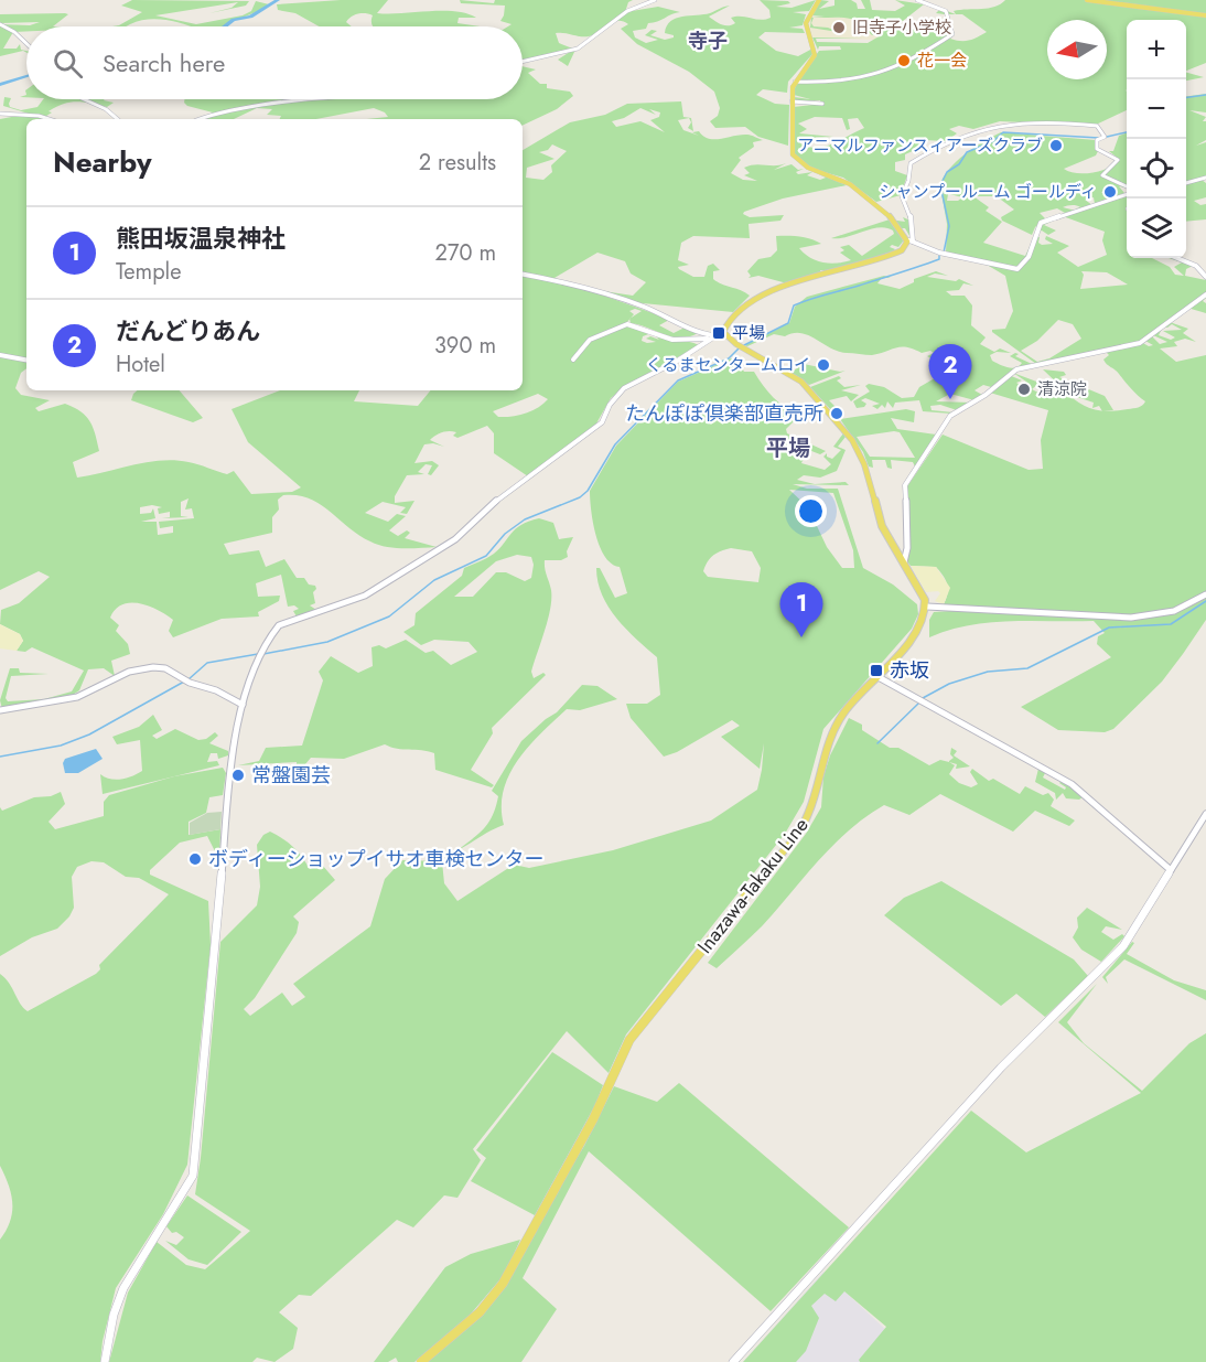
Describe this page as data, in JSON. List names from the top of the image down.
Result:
{
  "streets": {
    "main road": ["Inazawa-Takaku Line"]
  },
  "districts": ["寺子", "平場"],
  "places": {
    "other": [
      "旧寺子小学校",
      "花一会",
      "アニマルファンスィアーズクラブ",
      "シャンプールーム ゴールディ",
      "くるまセンタームロイ",
      "清涼院",
      "たんぽぽ倶楽部直売所",
      "常盤園芸",
      "ボディーショップイサオ車検センター"
    ],
    "transit": ["平場", "赤坂"]
  },
  "north": "left",
  "page": {
    "map_buttons": ["+", "−"],
    "search": "Search here",
    "heading": ["Nearby", "2 results"],
    "list": [
      {
        "mark": "1",
        "name": "熊田坂温泉神社",
        "note": "Temple",
        "value": "270 m"
      },
      {
        "mark": "2",
        "name": "だんどりあん",
        "note": "Hotel",
        "value": "390 m"
      }
    ],
    "pins": ["2", "1"]
  }
}
